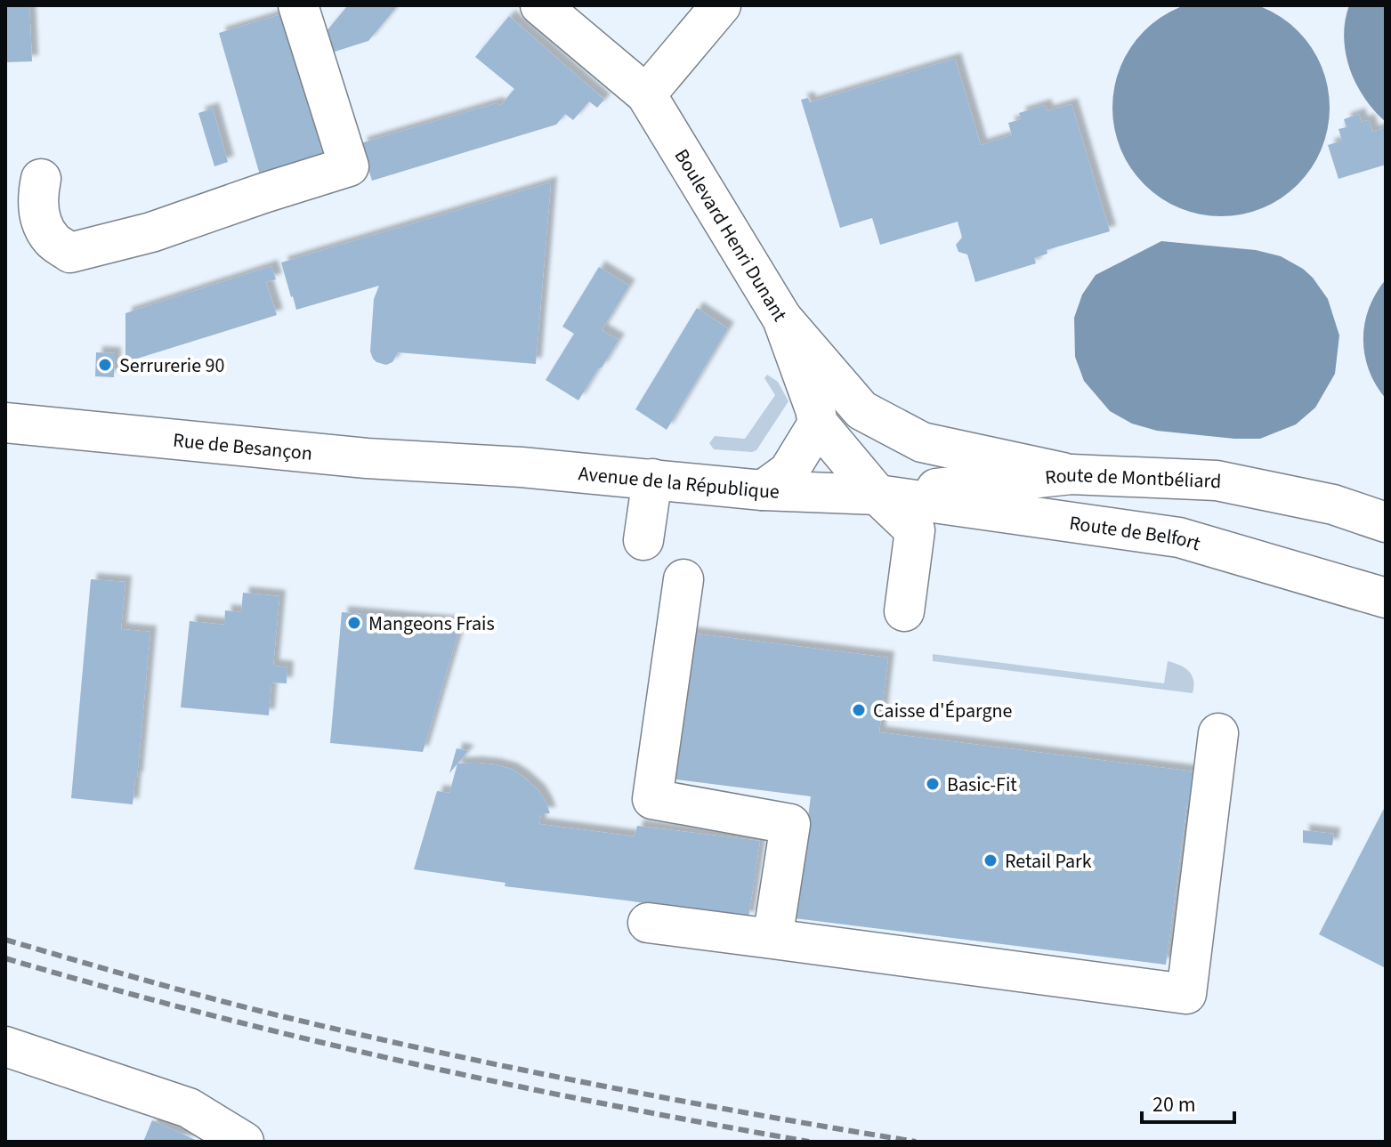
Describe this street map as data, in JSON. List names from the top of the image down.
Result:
{
  "streets": {
    "main road": [
      "Boulevard Henri Dunant",
      "Rue de Besançon",
      "Route de Montbéliard",
      "Avenue de la République",
      "Route de Belfort"
    ]
  },
  "crossings": [
    ["Boulevard Henri Dunant", "Route de Montbéliard"],
    ["Boulevard Henri Dunant", "Avenue de la République"],
    ["Boulevard Henri Dunant", "Route de Belfort"],
    ["Rue de Besançon", "Avenue de la République"],
    ["Route de Montbéliard", "Avenue de la République"],
    ["Route de Montbéliard", "Route de Belfort"],
    ["Avenue de la République", "Route de Belfort"]
  ],
  "places": [
    "Serrurerie 90",
    "Mangeons Frais",
    "Caisse d'Épargne",
    "Basic-Fit",
    "Retail Park"
  ],
  "scale_bar": "20 m"
}
